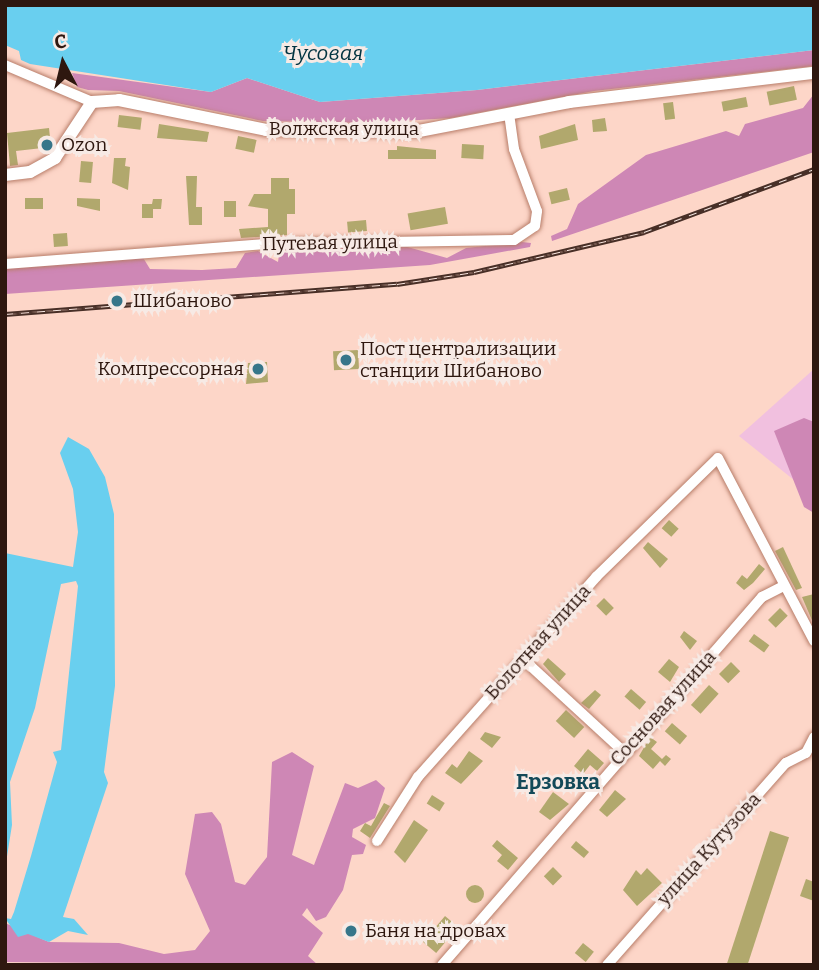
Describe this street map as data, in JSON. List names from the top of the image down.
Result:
{
  "streets": {
    "street": [
      "Волжская улица",
      "Путевая улица",
      "Болотная улица",
      "Сосновая улица",
      "улица Кутузова"
    ]
  },
  "crossings": [
    ["Волжская улица", "Путевая улица"],
    ["Болотная улица", "Сосновая улица"]
  ],
  "districts": ["Ерзовка"],
  "water": ["Чусовая"],
  "places": [
    "Ozon",
    "Шибаново",
    "Пост централизации станции Шибаново",
    "Компрессорная",
    "Баня на дровах"
  ],
  "north": "top"
}
